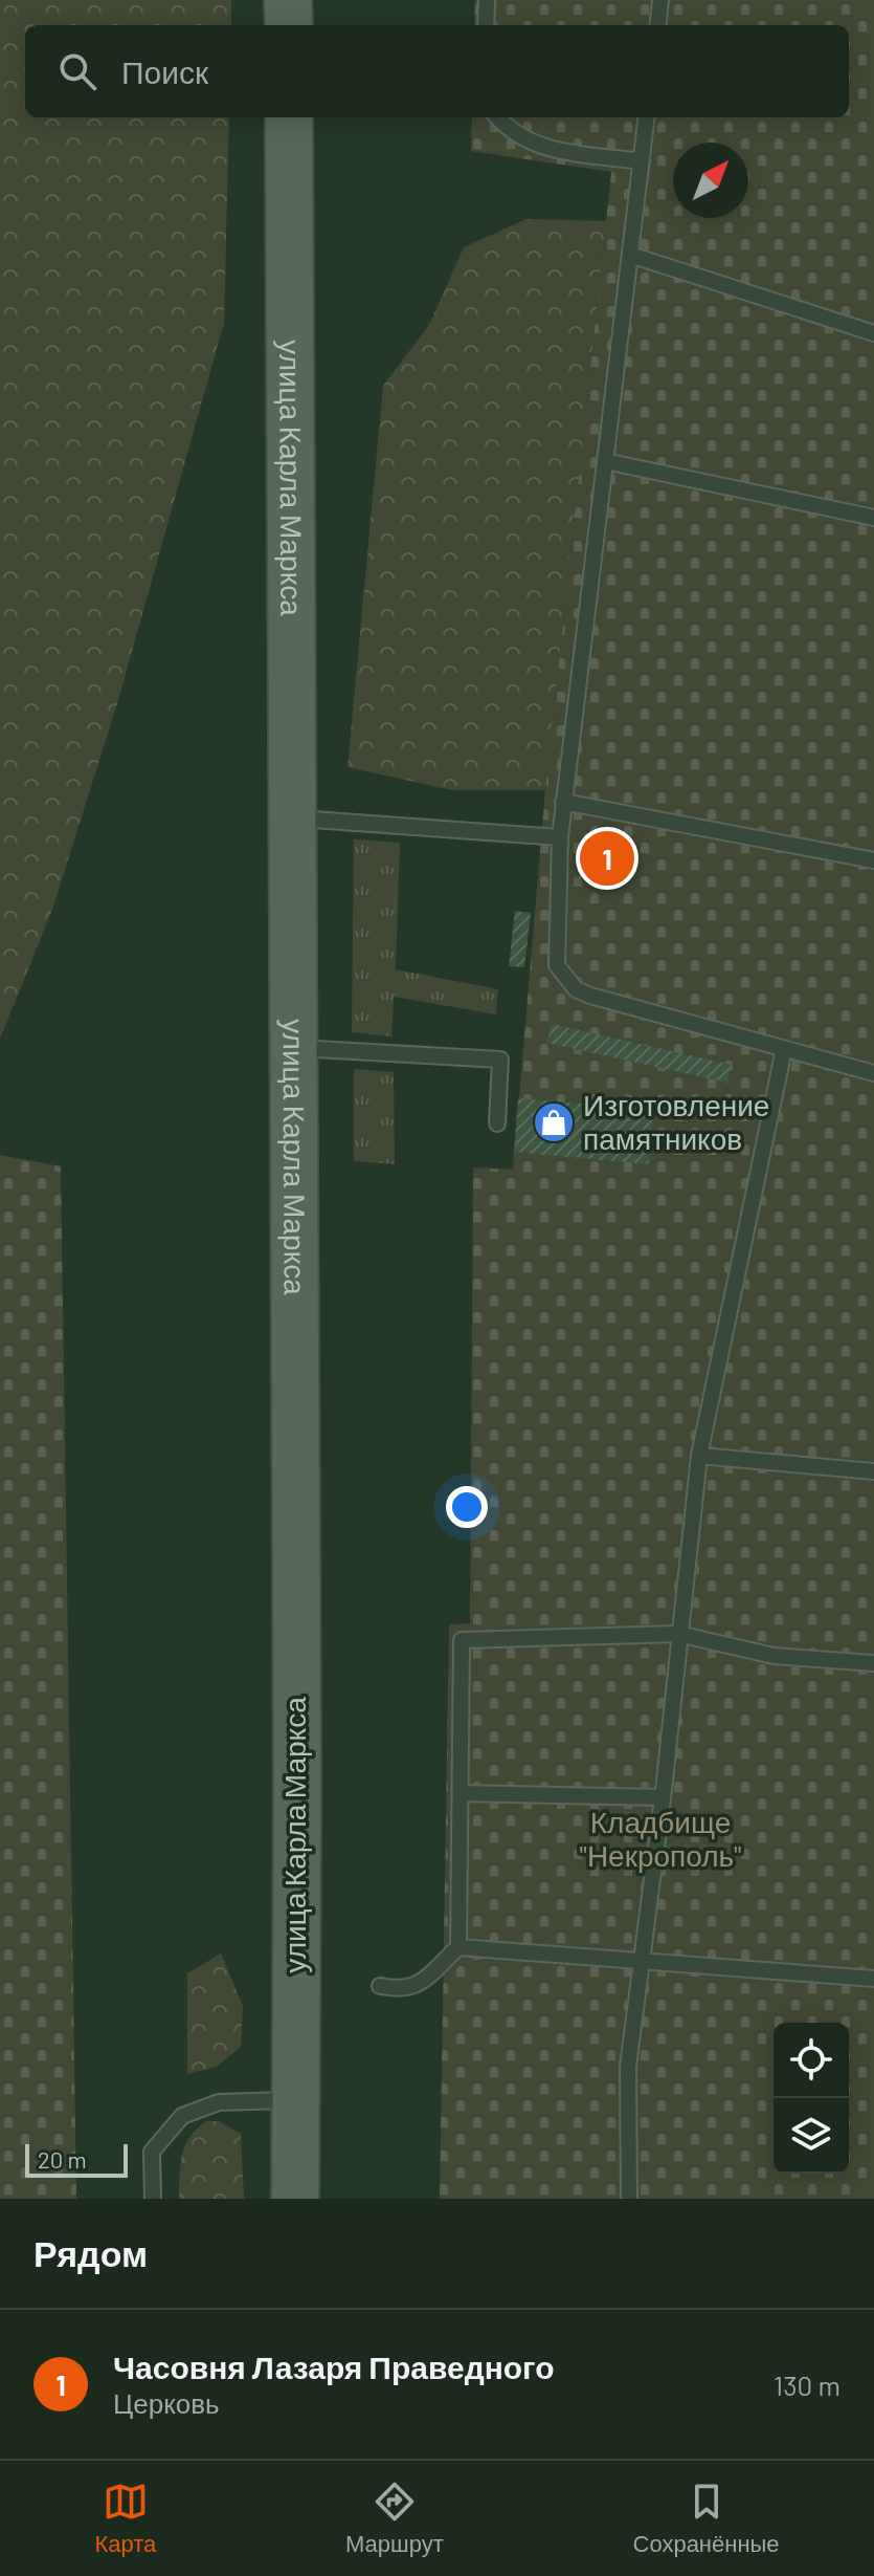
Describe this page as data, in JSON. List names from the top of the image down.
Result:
{
  "streets": {
    "main road": ["улица Карла Маркса"]
  },
  "parks": ["Кладбище \"Некрополь\""],
  "places": {
    "shop": ["Изготовление памятников"]
  },
  "scale_bar": "20 m",
  "north": "top right",
  "page": {
    "search": "Поиск",
    "pins": "1",
    "scale": "20 m",
    "heading": "Рядом",
    "list": [
      {
        "mark": "1",
        "name": "Часовня Лазаря Праведного",
        "note": "Церковь",
        "value": "130 m"
      }
    ],
    "nav": ["Карта", "Маршрут", "Сохранённые"]
  }
}
